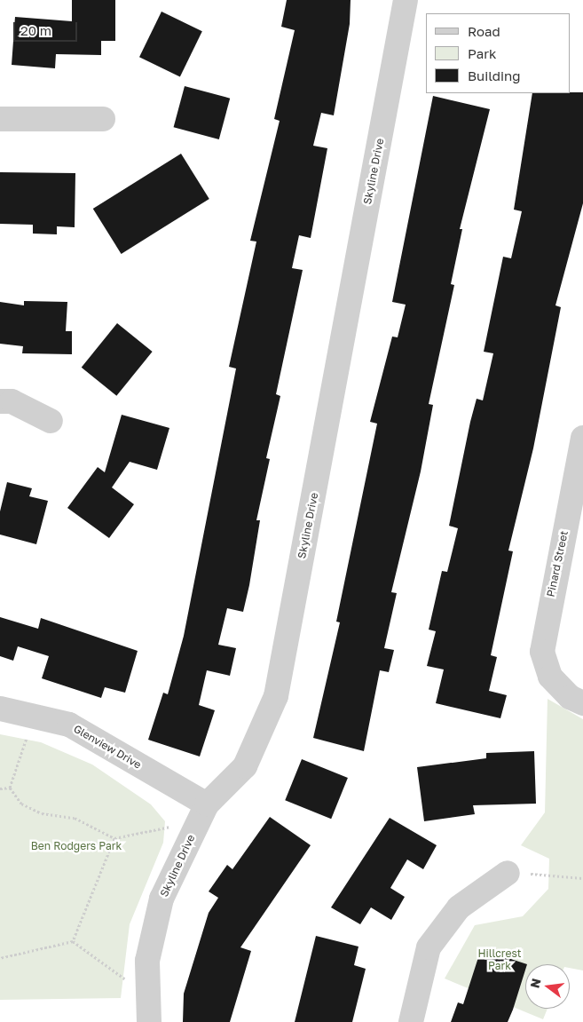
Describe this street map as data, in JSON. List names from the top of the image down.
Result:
{
  "streets": {
    "street": ["Skyline Drive", "Pinard Street", "Glenview Drive"]
  },
  "crossings": [
    ["Skyline Drive", "Glenview Drive"]
  ],
  "parks": ["Ben Rodgers Park", "Hillcrest Park"],
  "legend": ["Road", "Park", "Building"],
  "scale_bar": "20 m",
  "north": "left"
}
